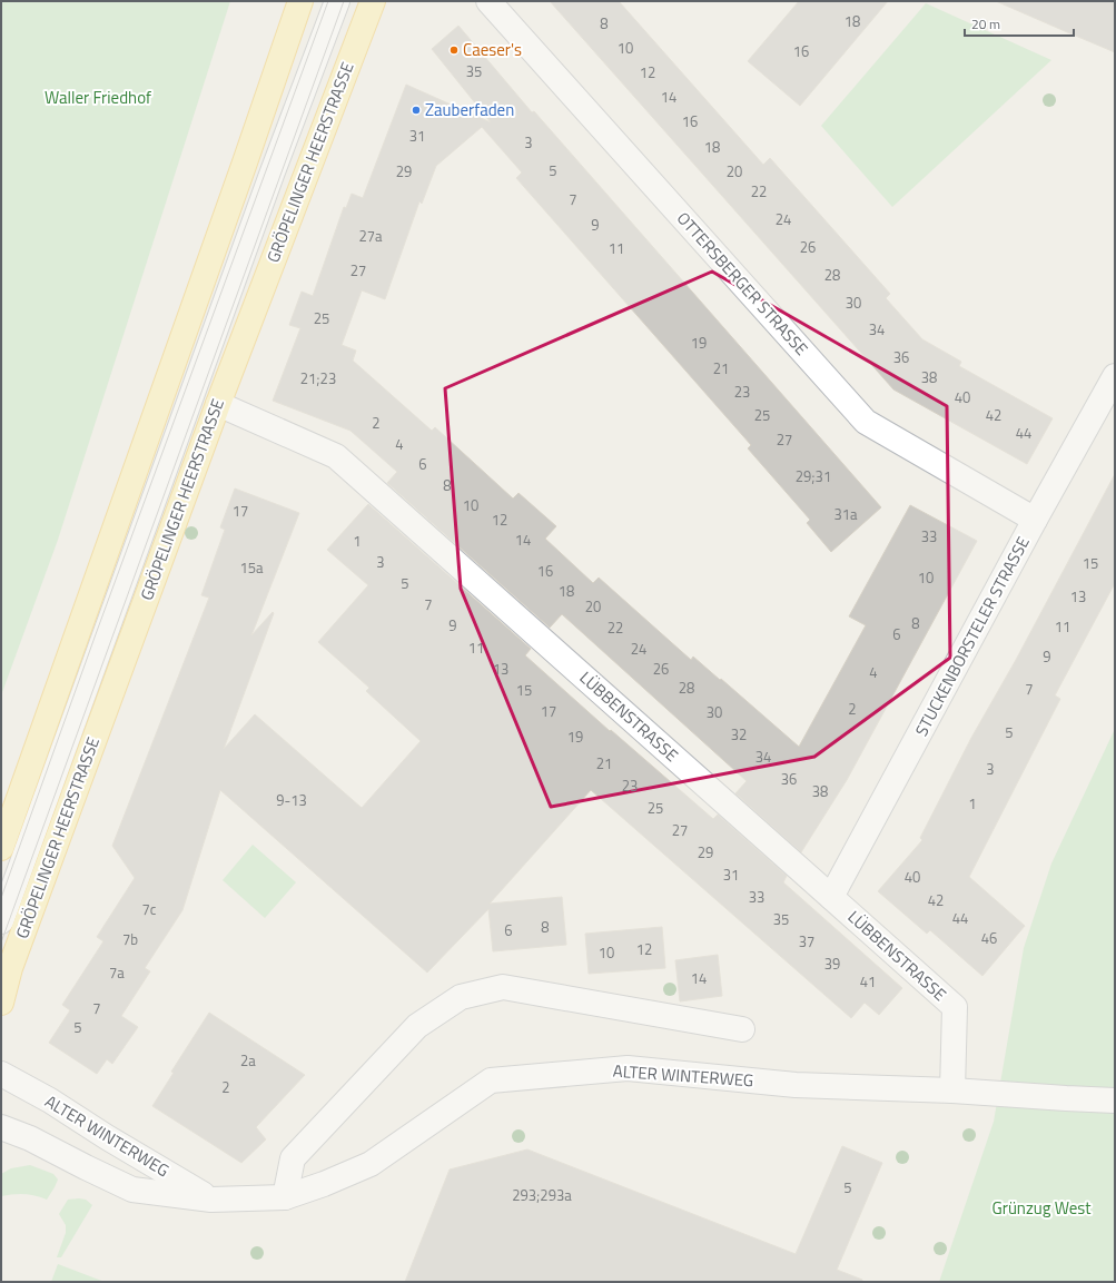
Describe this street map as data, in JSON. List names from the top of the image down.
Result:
{
  "streets": {
    "main road": ["GRÖPELINGER HEERSTRASSE"],
    "street": [
      "OTTERSBERGER STRASSE",
      "STUCKENBORSTELER STRASSE",
      "LÜBBENSTRASSE",
      "ALTER WINTERWEG"
    ]
  },
  "crossings": [
    ["GRÖPELINGER HEERSTRASSE", "LÜBBENSTRASSE"],
    ["OTTERSBERGER STRASSE", "STUCKENBORSTELER STRASSE"],
    ["STUCKENBORSTELER STRASSE", "LÜBBENSTRASSE"],
    ["LÜBBENSTRASSE", "ALTER WINTERWEG"]
  ],
  "parks": ["Waller Friedhof", "Grünzug West"],
  "places": ["Caeser's", "Zauberfaden"],
  "house_numbers": [
    "18",
    "8",
    "10",
    "16",
    "35",
    "12",
    "14",
    "16",
    "31",
    "3",
    "18",
    "5",
    "29",
    "20",
    "22",
    "7",
    "24",
    "9",
    "27a",
    "26",
    "11",
    "27",
    "28",
    "30",
    "25",
    "34",
    "19",
    "36",
    "21",
    "38",
    "21;23",
    "23",
    "40",
    "25",
    "42",
    "2",
    "44",
    "27",
    "4",
    "6",
    "29;31",
    "8",
    "10",
    "17",
    "31a",
    "12",
    "33",
    "14",
    "1",
    "3",
    "15",
    "15a",
    "16",
    "10",
    "5",
    "18",
    "13",
    "7",
    "20",
    "8",
    "9",
    "11",
    "22",
    "6",
    "11",
    "24",
    "9",
    "13",
    "26",
    "4",
    "28",
    "7",
    "15",
    "2",
    "17",
    "30",
    "5",
    "32",
    "19",
    "34",
    "21",
    "3",
    "36",
    "23",
    "38",
    "9-13",
    "1",
    "25",
    "27",
    "29",
    "31",
    "40",
    "33",
    "42",
    "7c",
    "44",
    "35",
    "8",
    "6",
    "46",
    "7b",
    "37",
    "12",
    "10",
    "39",
    "7a",
    "14",
    "41",
    "7",
    "5",
    "2a",
    "2",
    "5",
    "293;293a"
  ],
  "scale_bar": "20 m"
}
